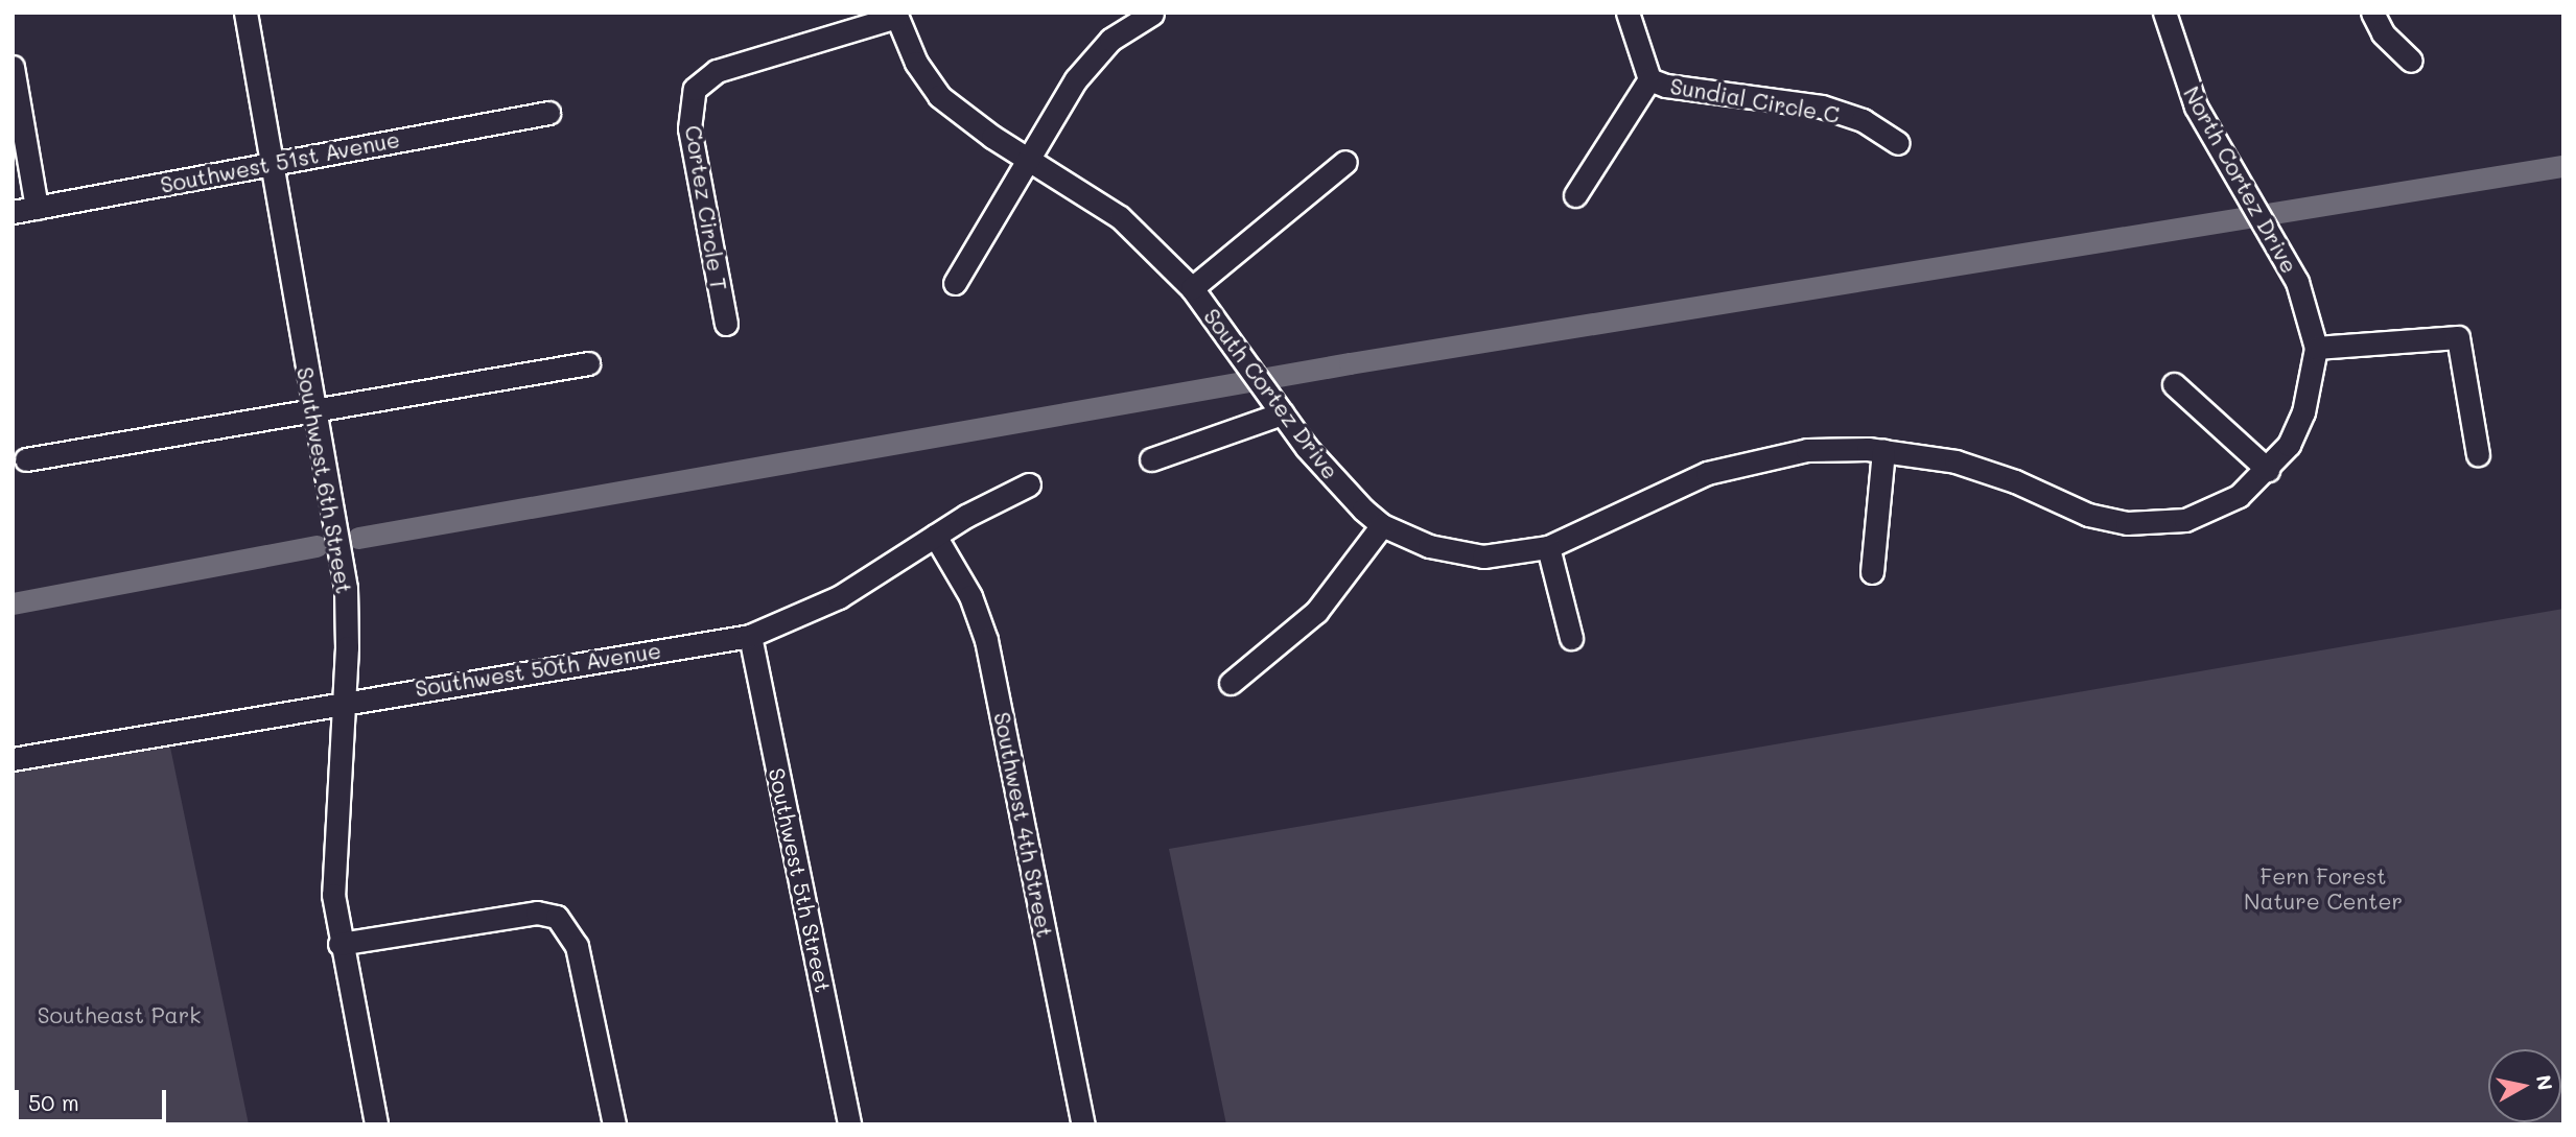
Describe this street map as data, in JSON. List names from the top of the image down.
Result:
{
  "streets": {
    "street": [
      "Sundial Circle C",
      "Southwest 51st Avenue",
      "North Cortez Drive",
      "Cortez Circle T",
      "South Cortez Drive",
      "Southwest 6th Street",
      "Southwest 50th Avenue",
      "Southwest 4th Street",
      "Southwest 5th Street"
    ]
  },
  "crossings": [
    ["Southwest 51st Avenue", "Southwest 6th Street"],
    ["North Cortez Drive", "South Cortez Drive"],
    ["Cortez Circle T", "South Cortez Drive"],
    ["Southwest 6th Street", "Southwest 50th Avenue"],
    ["Southwest 50th Avenue", "Southwest 4th Street"],
    ["Southwest 50th Avenue", "Southwest 5th Street"]
  ],
  "parks": ["Fern Forest Nature Center", "Southeast Park"],
  "scale_bar": "50 m",
  "north": "right"
}
